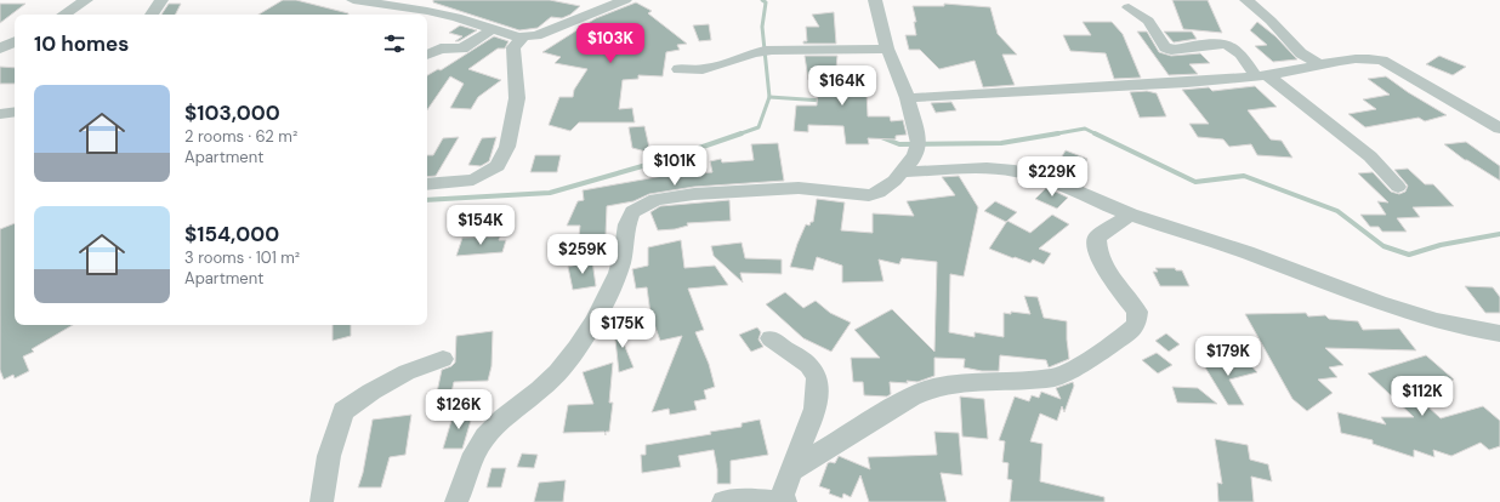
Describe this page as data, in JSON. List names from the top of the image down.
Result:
{
  "page": {
    "heading": "10 homes",
    "price": [
      "$103K",
      "$164K",
      "$101K",
      "$229K",
      "$154K",
      "$259K",
      "$175K",
      "$179K",
      "$112K",
      "$126K"
    ],
    "list": [
      {
        "name": "$103,000",
        "note": "2 rooms · 62 m² · Apartment"
      },
      {
        "name": "$154,000",
        "note": "3 rooms · 101 m² · Apartment"
      }
    ]
  }
}
